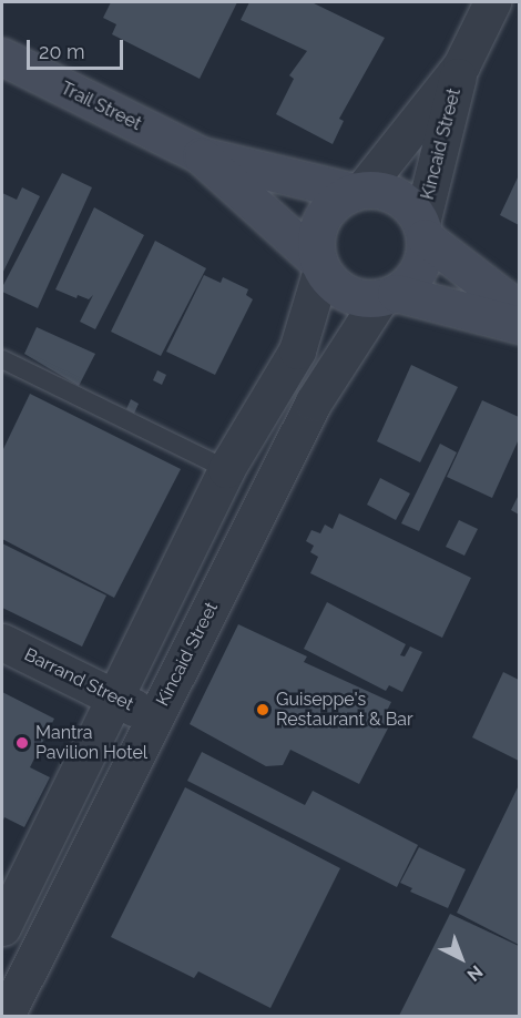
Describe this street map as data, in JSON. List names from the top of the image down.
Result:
{
  "streets": {
    "street": ["Trail Street", "Kincaid Street", "Barrand Street"]
  },
  "crossings": [
    ["Trail Street", "Kincaid Street"],
    ["Kincaid Street", "Barrand Street"]
  ],
  "places": ["Guiseppe's Restaurant & Bar", "Mantra Pavilion Hotel"],
  "scale_bar": "20 m",
  "north": "bottom right"
}
